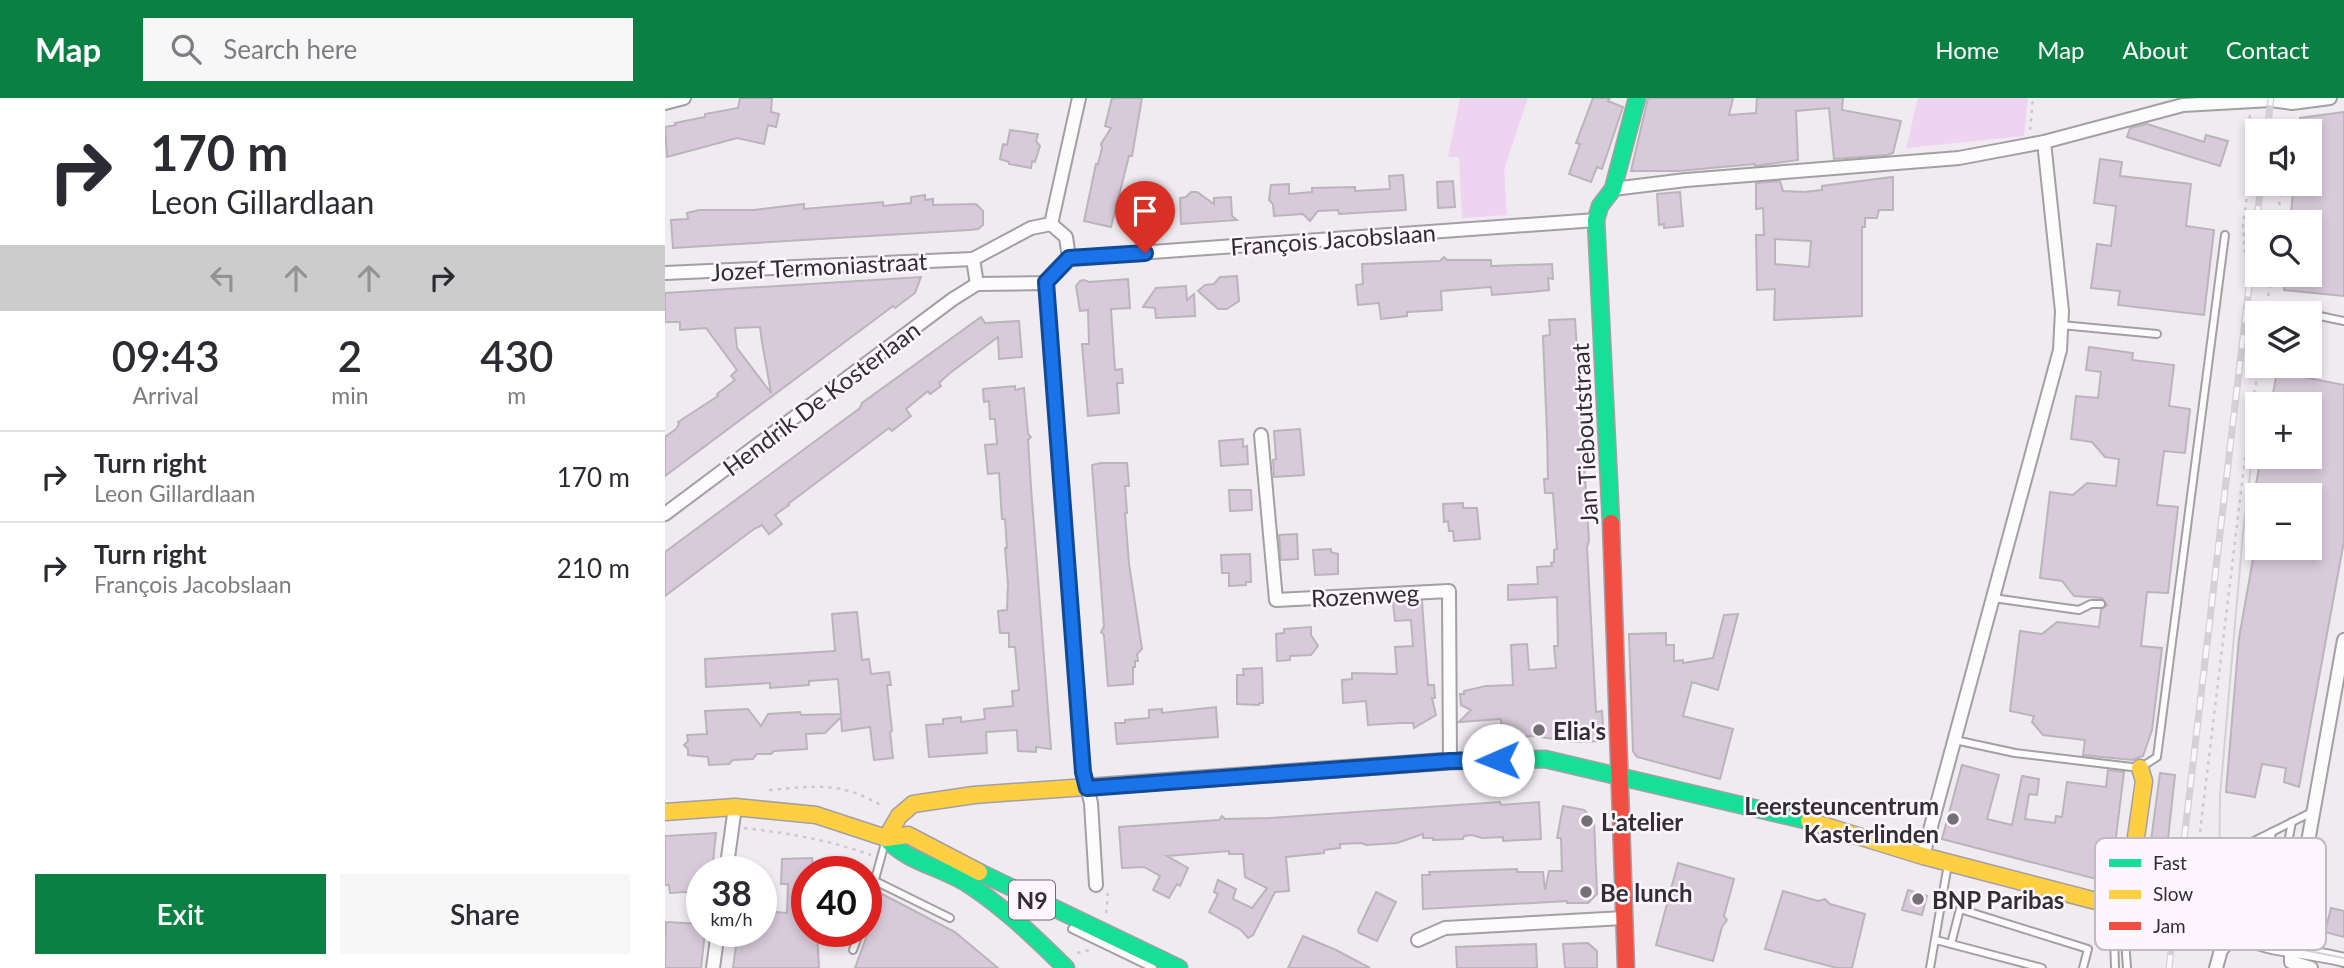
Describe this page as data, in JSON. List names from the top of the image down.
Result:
{
  "streets": {
    "street": [
      "François Jacobslaan",
      "Jozef Termoniastraat",
      "Hendrik De Kosterlaan",
      "Jan Tieboutstraat",
      "Rozenweg",
      "N9"
    ]
  },
  "crossings": [
    ["François Jacobslaan", "Jan Tieboutstraat"]
  ],
  "places": [
    "Elia's",
    "Leersteuncentrum Kasterlinden",
    "L'atelier",
    "Be lunch",
    "BNP Paribas"
  ],
  "legend": ["Fast", "Slow", "Jam"],
  "page": {
    "header": "Map",
    "search": "Search here",
    "nav": [
      "Home",
      "Map",
      "About",
      "Contact"
    ],
    "turn": ["170 m", "Leon Gillardlaan"],
    "map_buttons": ["+", "−"],
    "eta": [
      "09:43",
      "Arrival",
      "2",
      "min",
      "430",
      "m"
    ],
    "list": [
      {
        "name": "Turn right",
        "note": "Leon Gillardlaan",
        "value": "170 m"
      },
      {
        "name": "Turn right",
        "note": "François Jacobslaan",
        "value": "210 m"
      }
    ],
    "speed": "38 km/h",
    "limit": "40",
    "buttons": ["Exit", "Share"]
  }
}
